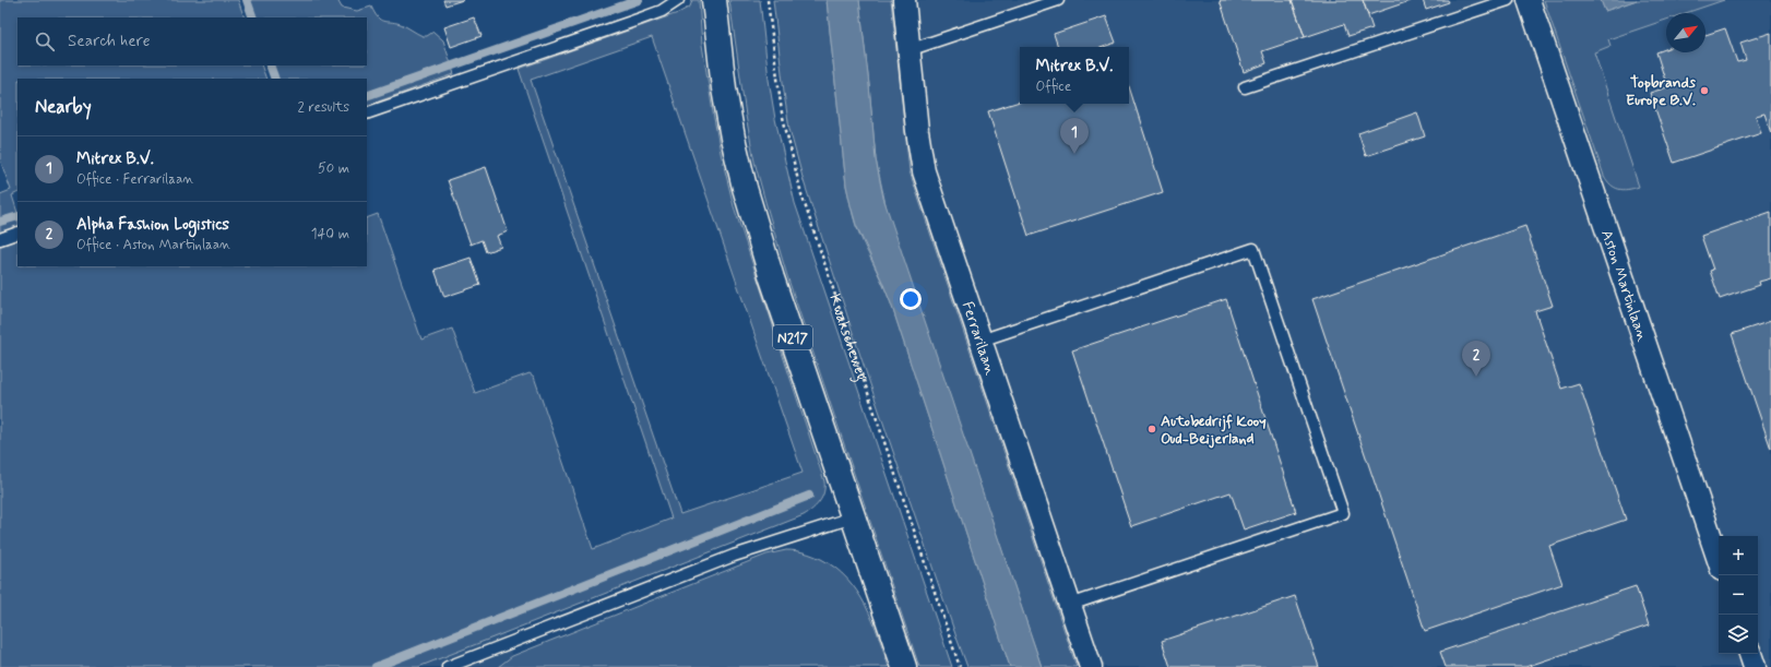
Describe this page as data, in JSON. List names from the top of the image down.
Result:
{
  "streets": {
    "main road": ["N217"],
    "street": ["Aston Martinlaan", "Ferrarilaan"],
    "path": ["Kwakscheweg"]
  },
  "places": ["Topbrands Europe B.V.", "Autobedrijf Kooy Oud-Beijerland"],
  "north": "top right",
  "page": {
    "search": "Search here",
    "popup": ["Mitrex B.V.", "Office"],
    "heading": ["Nearby", "2 results"],
    "pins": ["1", "2"],
    "list": [
      {
        "mark": "1",
        "name": "Mitrex B.V.",
        "note": "Office · Ferrarilaan",
        "value": "50 m"
      },
      {
        "mark": "2",
        "name": "Alpha Fashion Logistics",
        "note": "Office · Aston Martinlaan",
        "value": "140 m"
      }
    ],
    "map_buttons": ["+", "−"]
  }
}
